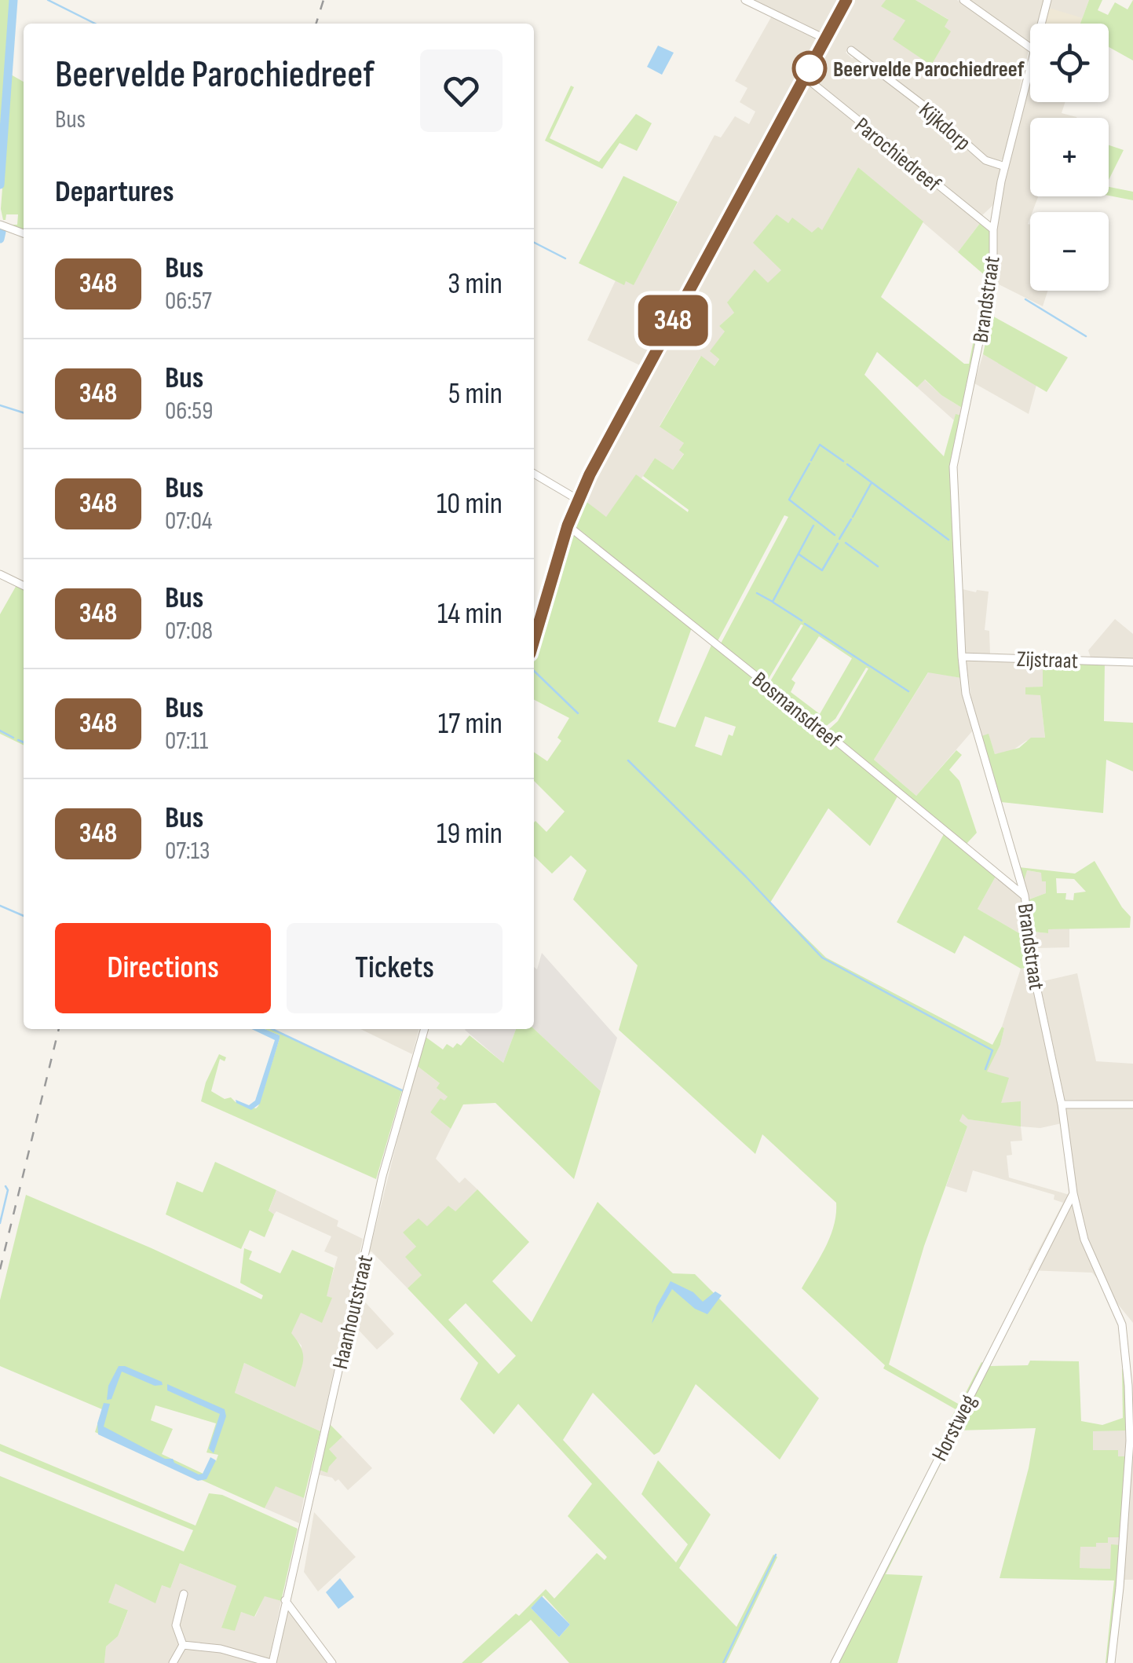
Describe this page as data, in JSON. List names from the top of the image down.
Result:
{
  "streets": {
    "street": [
      "Kijkdorp",
      "Parochiedreef",
      "Brandstraat",
      "Zijstraat",
      "Bosmansdreef",
      "Haanhoutstraat",
      "Horstweg"
    ]
  },
  "crossings": [
    ["Kijkdorp", "Brandstraat"],
    ["Parochiedreef", "Brandstraat"],
    ["Brandstraat", "Zijstraat"],
    ["Brandstraat", "Bosmansdreef"],
    ["Brandstraat", "Horstweg"]
  ],
  "places": ["Beervelde Parochiedreef"],
  "lines": ["bus line 348"],
  "page": {
    "on_map": "348",
    "map_buttons": ["+", "−"],
    "heading": [
      ["Beervelde Parochiedreef", "Bus"],
      "Departures"
    ],
    "list": [
      {
        "mark": "348",
        "name": "Bus",
        "note": "06:57",
        "value": "3 min"
      },
      {
        "mark": "348",
        "name": "Bus",
        "note": "06:59",
        "value": "5 min"
      },
      {
        "mark": "348",
        "name": "Bus",
        "note": "07:04",
        "value": "10 min"
      },
      {
        "mark": "348",
        "name": "Bus",
        "note": "07:08",
        "value": "14 min"
      },
      {
        "mark": "348",
        "name": "Bus",
        "note": "07:11",
        "value": "17 min"
      },
      {
        "mark": "348",
        "name": "Bus",
        "note": "07:13",
        "value": "19 min"
      }
    ],
    "buttons": ["Directions", "Tickets"]
  }
}
